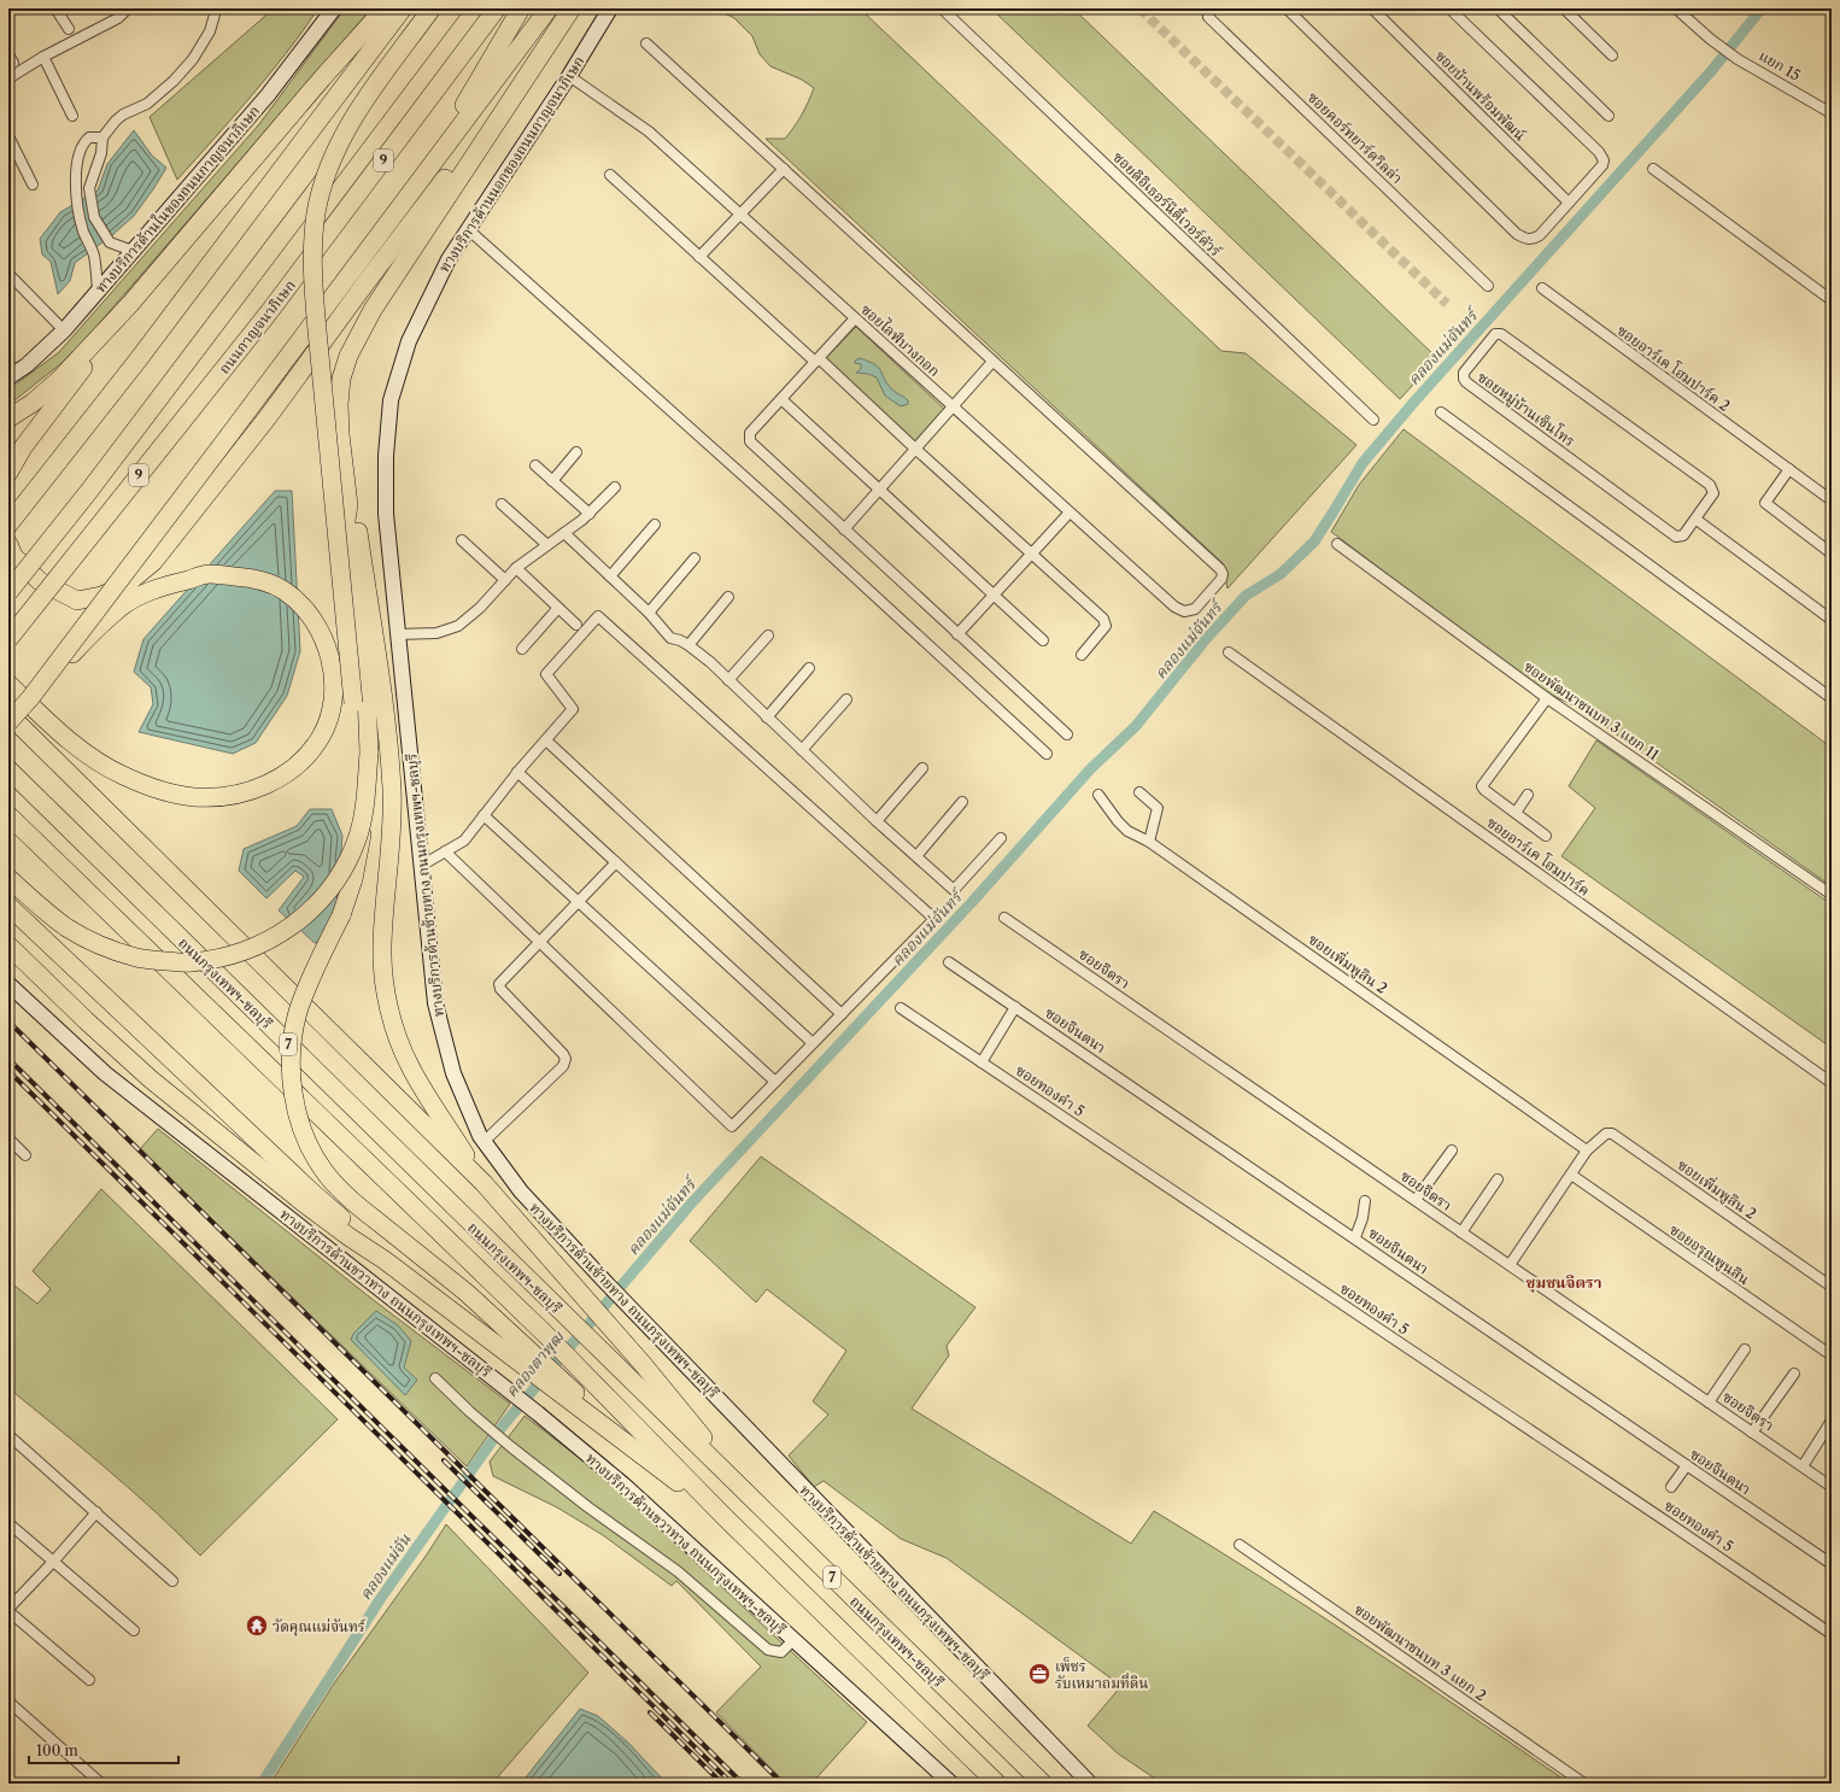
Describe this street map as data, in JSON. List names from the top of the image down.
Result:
{
  "streets": {
    "highway": [
      "9",
      "ถนนกาญจนาภิเษก",
      "ถนนกรุงเทพฯ-ชลบุรี",
      "7"
    ],
    "main road": [
      "ทางบริการด้านนอกของถนนกาญจนาภิเษก",
      "ทางบริการด้านในของถนนกาญจนาภิเษก",
      "ทางบริการด้านซ้ายทาง ถนนกรุงเทพฯ-ชลบุรี",
      "ทางบริการด้านขวาทาง ถนนกรุงเทพฯ-ชลบุรี"
    ],
    "street": [
      "แยก 15",
      "ซอยบ้านพร้อมพัฒน์",
      "ซอยคอร์ทยาร์ดวิลล่า",
      "ซอยดิอิเธอร์นิตี้เวอร์ดัวร์",
      "ซอยไลฟ์บางกอก",
      "ซอยอาร์เค โฮมปาร์ค 2",
      "ซอยหมู่บ้านเซ็นโทร",
      "ซอยพัฒนาชนบท 3 แยก 11",
      "ซอยอาร์เค โฮมปาร์ค",
      "ซอยเพิ่มพูสิน 2",
      "ซอยจิตรา",
      "ซอยจินตนา",
      "ซอยทองคำ 5",
      "ซอยอรุณพูนสิน",
      "ซอยพัฒนาชนบท 3 แยก 2"
    ]
  },
  "crossings": [
    ["ทางบริการด้านนอกของถนนกาญจนาภิเษก", "ซอยไลฟ์บางกอก"],
    ["ทางบริการด้านนอกของถนนกาญจนาภิเษก", "ทางบริการด้านซ้ายทาง ถนนกรุงเทพฯ-ชลบุรี"],
    ["ซอยเพิ่มพูสิน 2", "ซอยจิตรา"],
    ["ซอยเพิ่มพูสิน 2", "ซอยอรุณพูนสิน"]
  ],
  "districts": ["ชุมชนจิตรา"],
  "water": ["คลองแม่จันทร์", "คลองตาพุฒ", "คลองแม่จัน"],
  "places": {
    "temple": ["วัดคุณแม่จันทร์"],
    "office": ["เพ็ชร รับเหมาถมที่ดิน"]
  },
  "scale_bar": "100 m"
}
